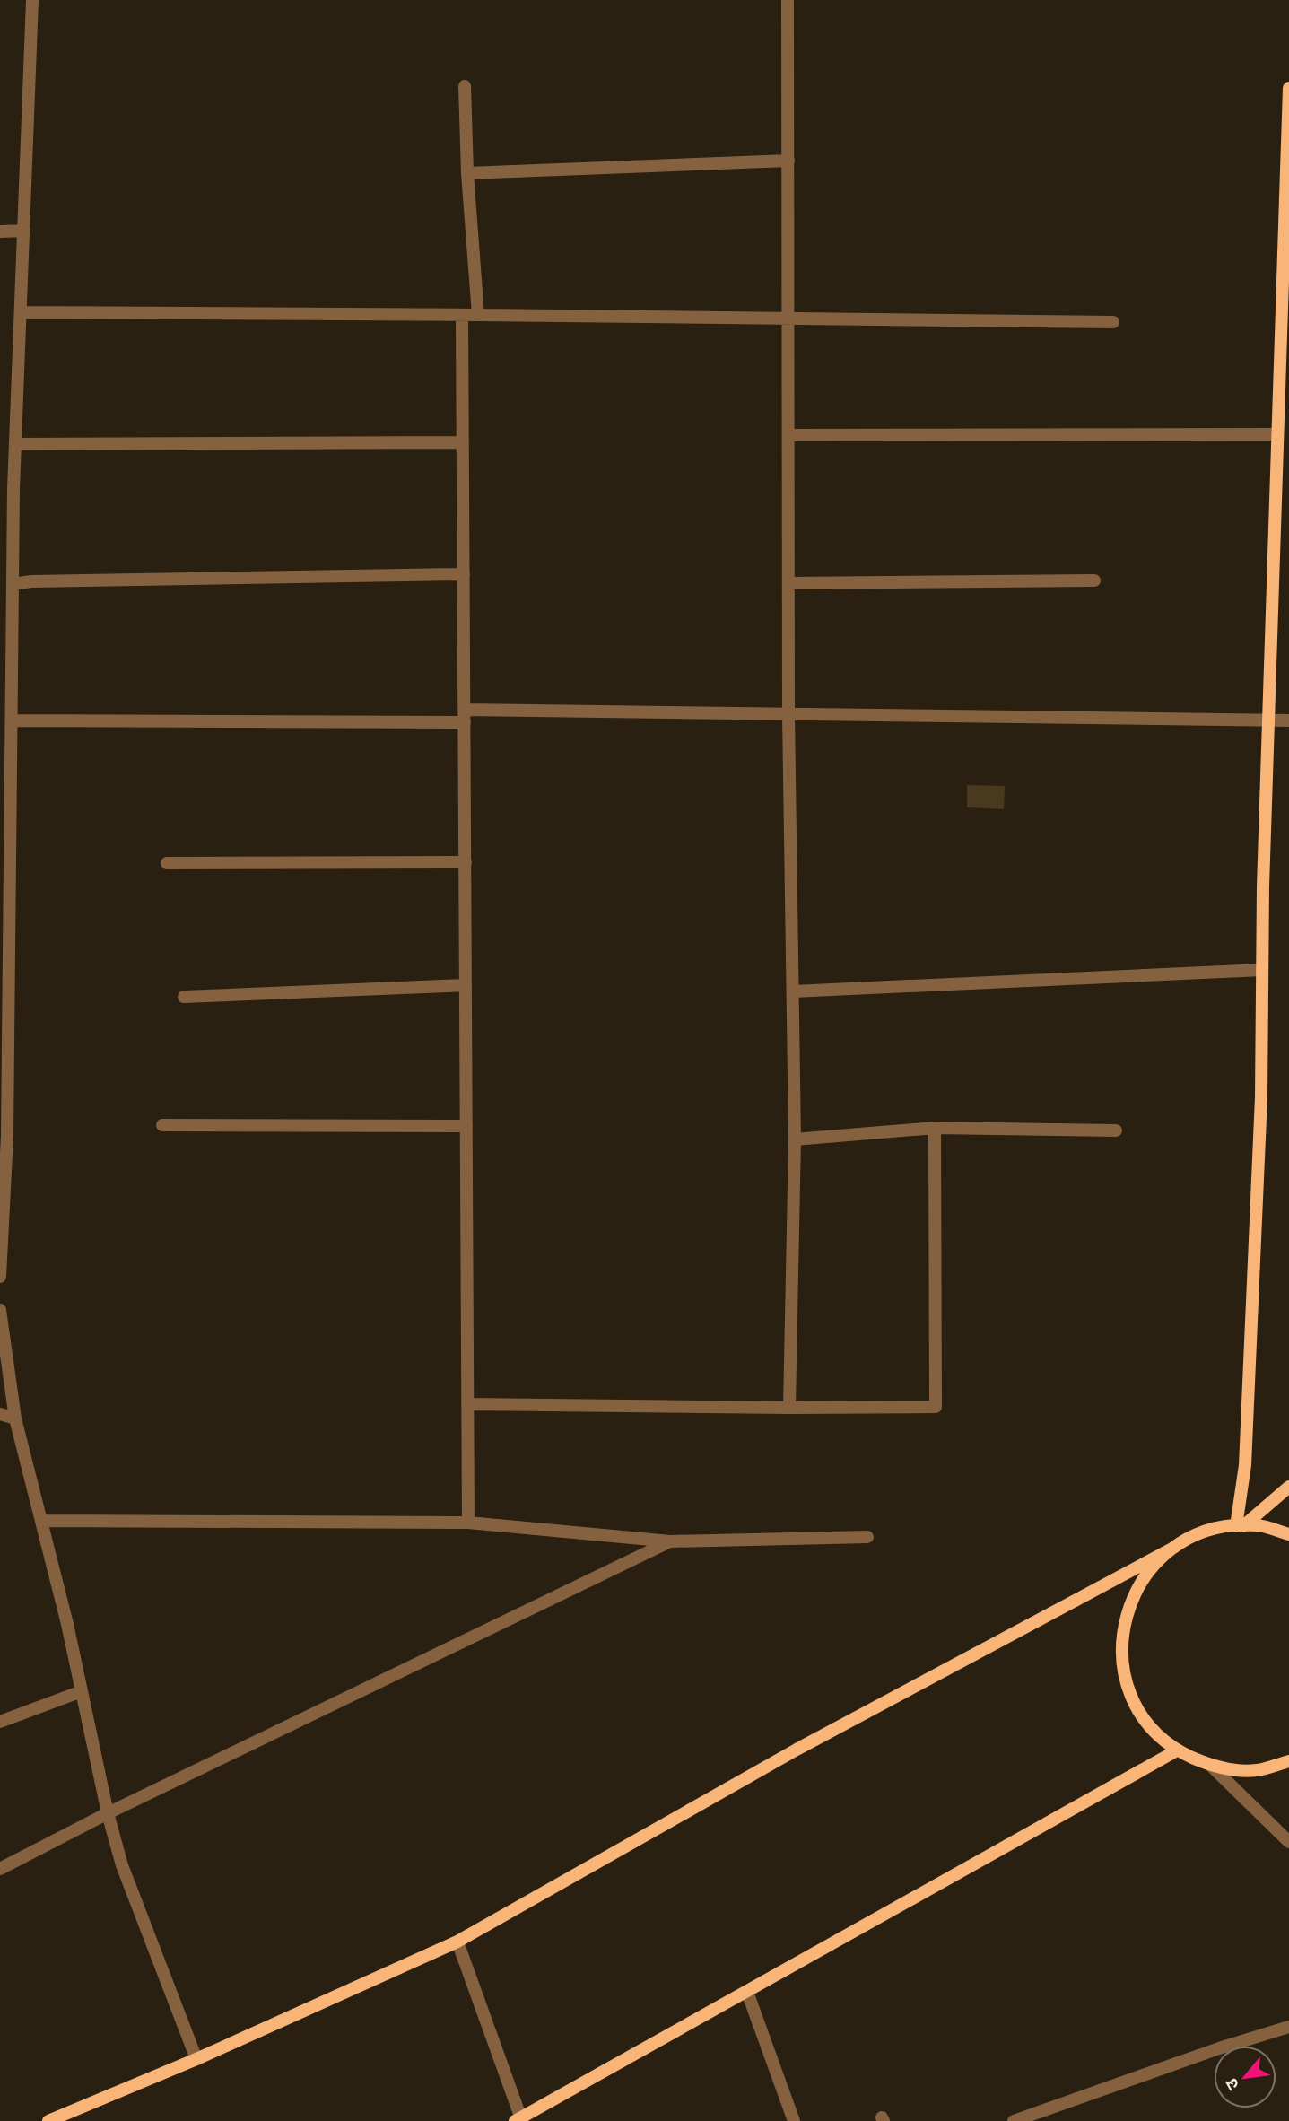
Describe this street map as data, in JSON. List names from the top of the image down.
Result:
{
  "north": "bottom left"
}
